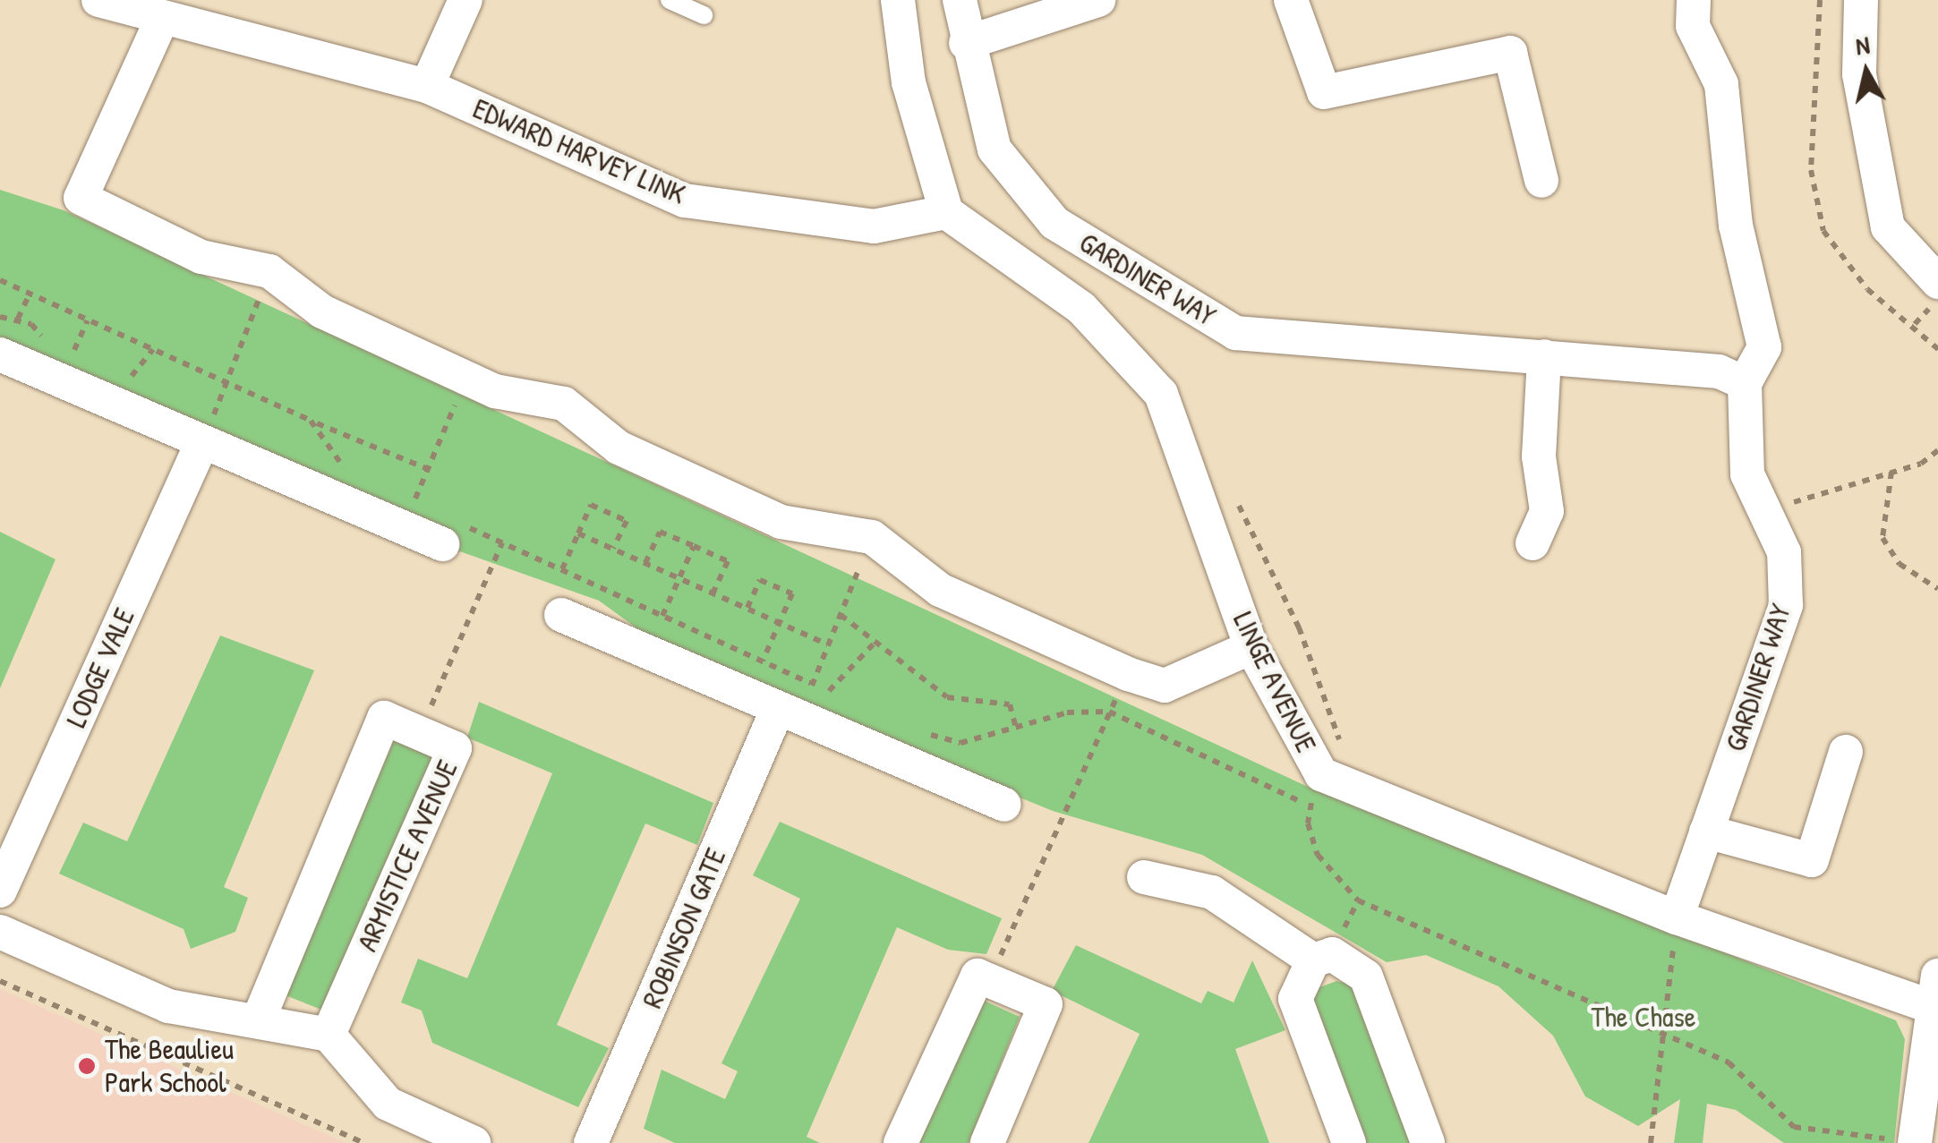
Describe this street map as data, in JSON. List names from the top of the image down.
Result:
{
  "streets": {
    "street": [
      "EDWARD HARVEY LINK",
      "GARDINER WAY",
      "LODGE VALE",
      "LINGE AVENUE",
      "ARMISTICE AVENUE",
      "ROBINSON GATE"
    ]
  },
  "crossings": [
    ["EDWARD HARVEY LINK", "LINGE AVENUE"],
    ["GARDINER WAY", "LINGE AVENUE"]
  ],
  "parks": ["The Chase"],
  "places": ["The Beaulieu Park School"],
  "north": "top"
}
